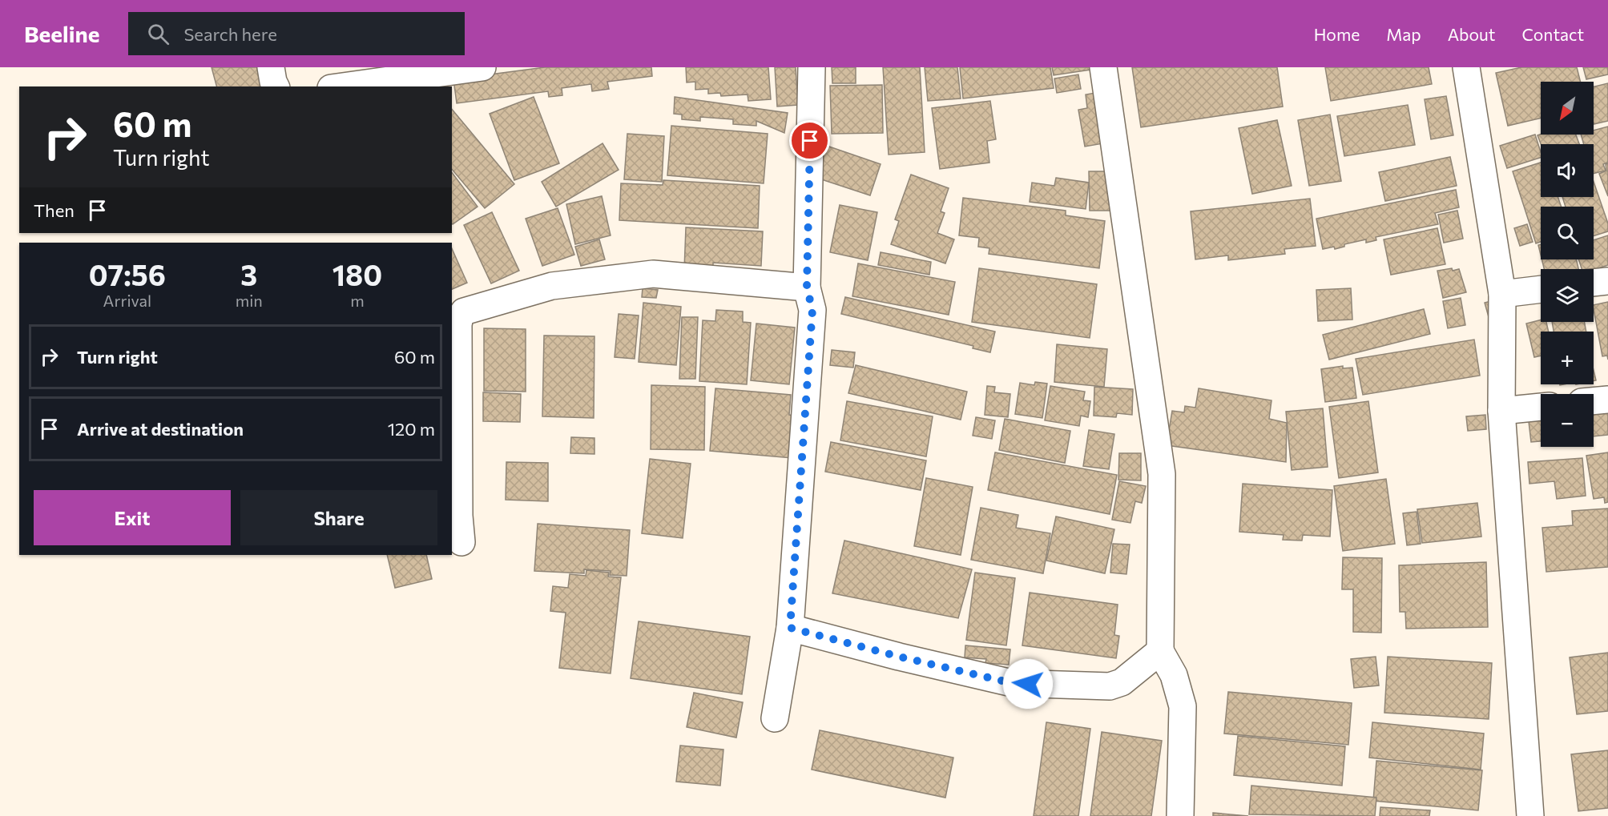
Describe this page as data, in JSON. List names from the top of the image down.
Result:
{
  "north": "bottom left",
  "page": {
    "header": "Beeline",
    "search": "Search here",
    "nav": [
      "Home",
      "Map",
      "About",
      "Contact"
    ],
    "map_buttons": ["+", "−"],
    "turn": ["60 m", "Turn right"],
    "then": "Then",
    "eta": [
      "07:56",
      "Arrival",
      "3",
      "min",
      "180",
      "m"
    ],
    "list": [
      {
        "name": "Turn right",
        "value": "60 m"
      },
      {
        "name": "Arrive at destination",
        "value": "120 m"
      }
    ],
    "buttons": ["Exit", "Share"]
  }
}
